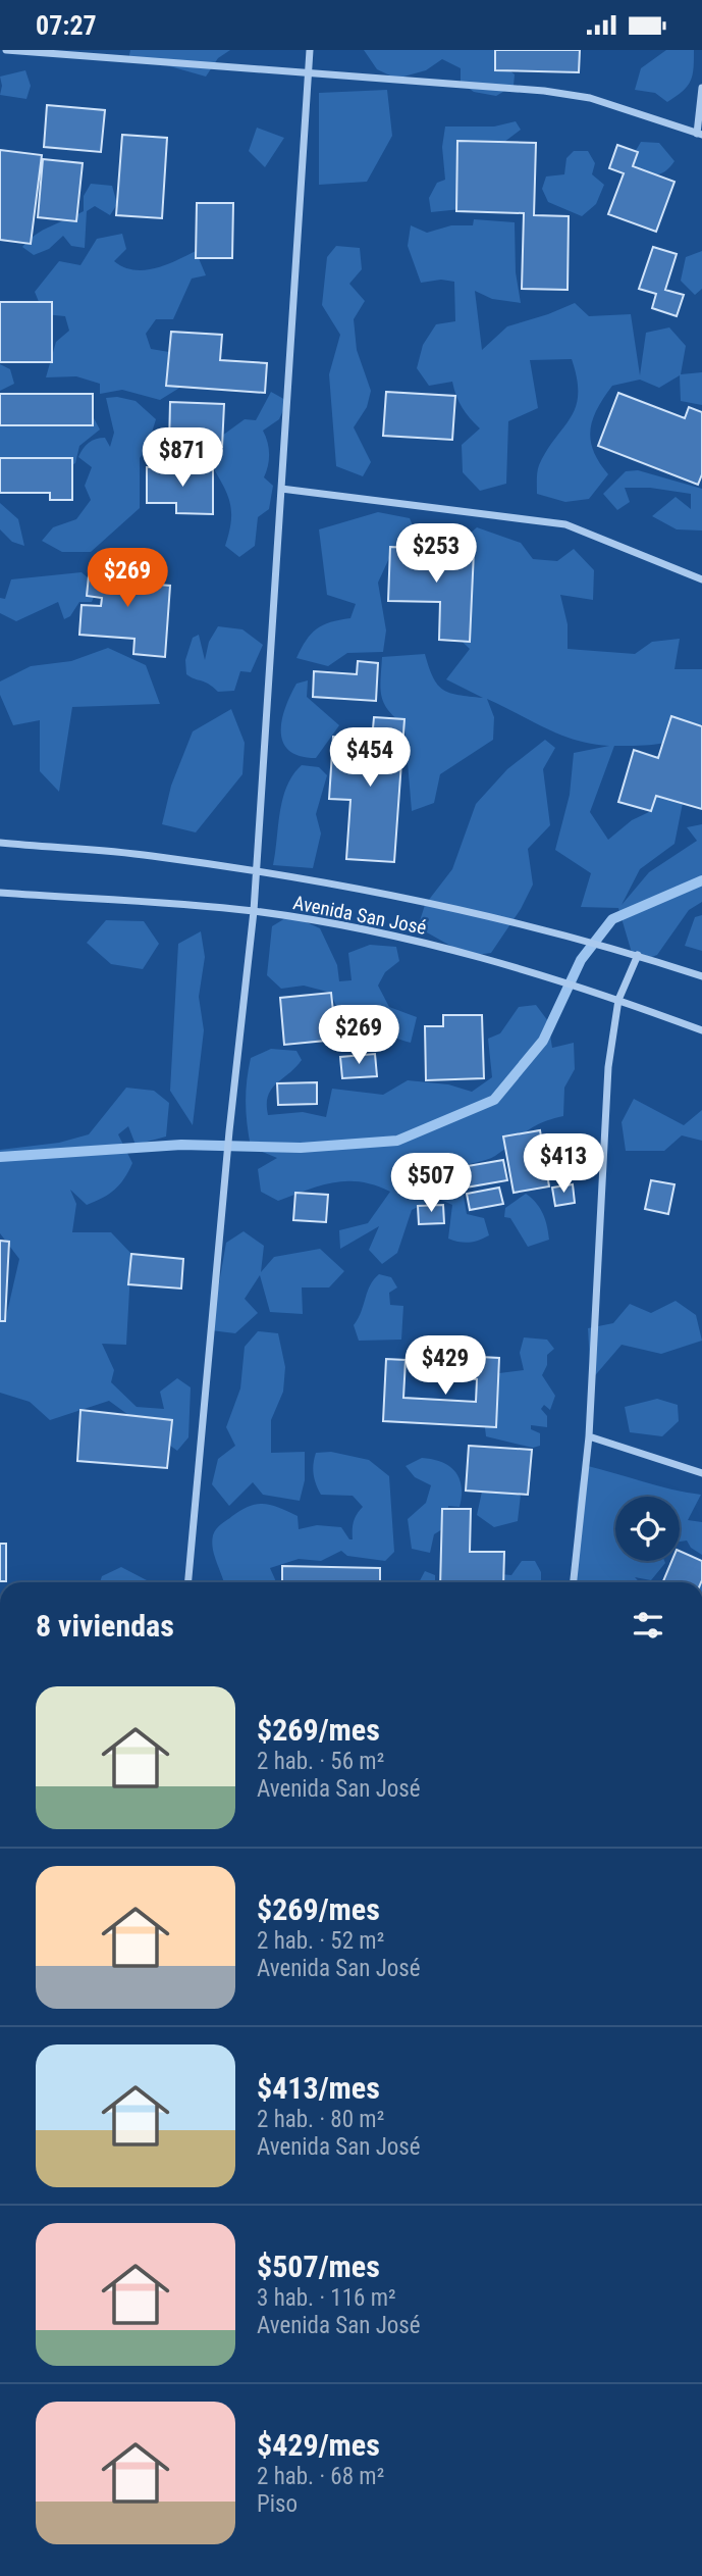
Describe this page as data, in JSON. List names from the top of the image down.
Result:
{
  "streets": {
    "street": ["Avenida San José"]
  },
  "page": {
    "status": "07:27",
    "price": [
      "$871",
      "$253",
      "$269",
      "$454",
      "$269",
      "$413",
      "$507",
      "$429"
    ],
    "heading": "8 viviendas",
    "list": [
      {
        "name": "$269/mes",
        "note": "2 hab. · 56 m² · Avenida San José"
      },
      {
        "name": "$269/mes",
        "note": "2 hab. · 52 m² · Avenida San José"
      },
      {
        "name": "$413/mes",
        "note": "2 hab. · 80 m² · Avenida San José"
      },
      {
        "name": "$507/mes",
        "note": "3 hab. · 116 m² · Avenida San José"
      },
      {
        "name": "$429/mes",
        "note": "2 hab. · 68 m² · Piso"
      }
    ]
  }
}
